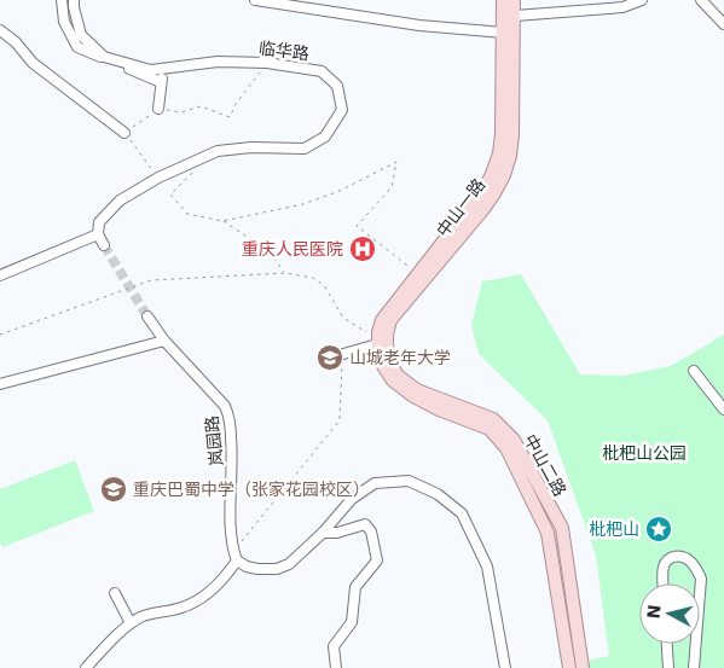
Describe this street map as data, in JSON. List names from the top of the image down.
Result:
{
  "streets": {
    "main road": ["中山一路", "中山二路"],
    "street": ["临华路", "岚园路"]
  },
  "crossings": [
    ["中山一路", "中山二路"]
  ],
  "parks": ["枇杷山公园"],
  "places": {
    "hospital": ["重庆人民医院"],
    "school or university": ["山城老年大学", "重庆巴蜀中学（张家花园校区）"],
    "place": ["枇杷山"]
  },
  "north": "left"
}
